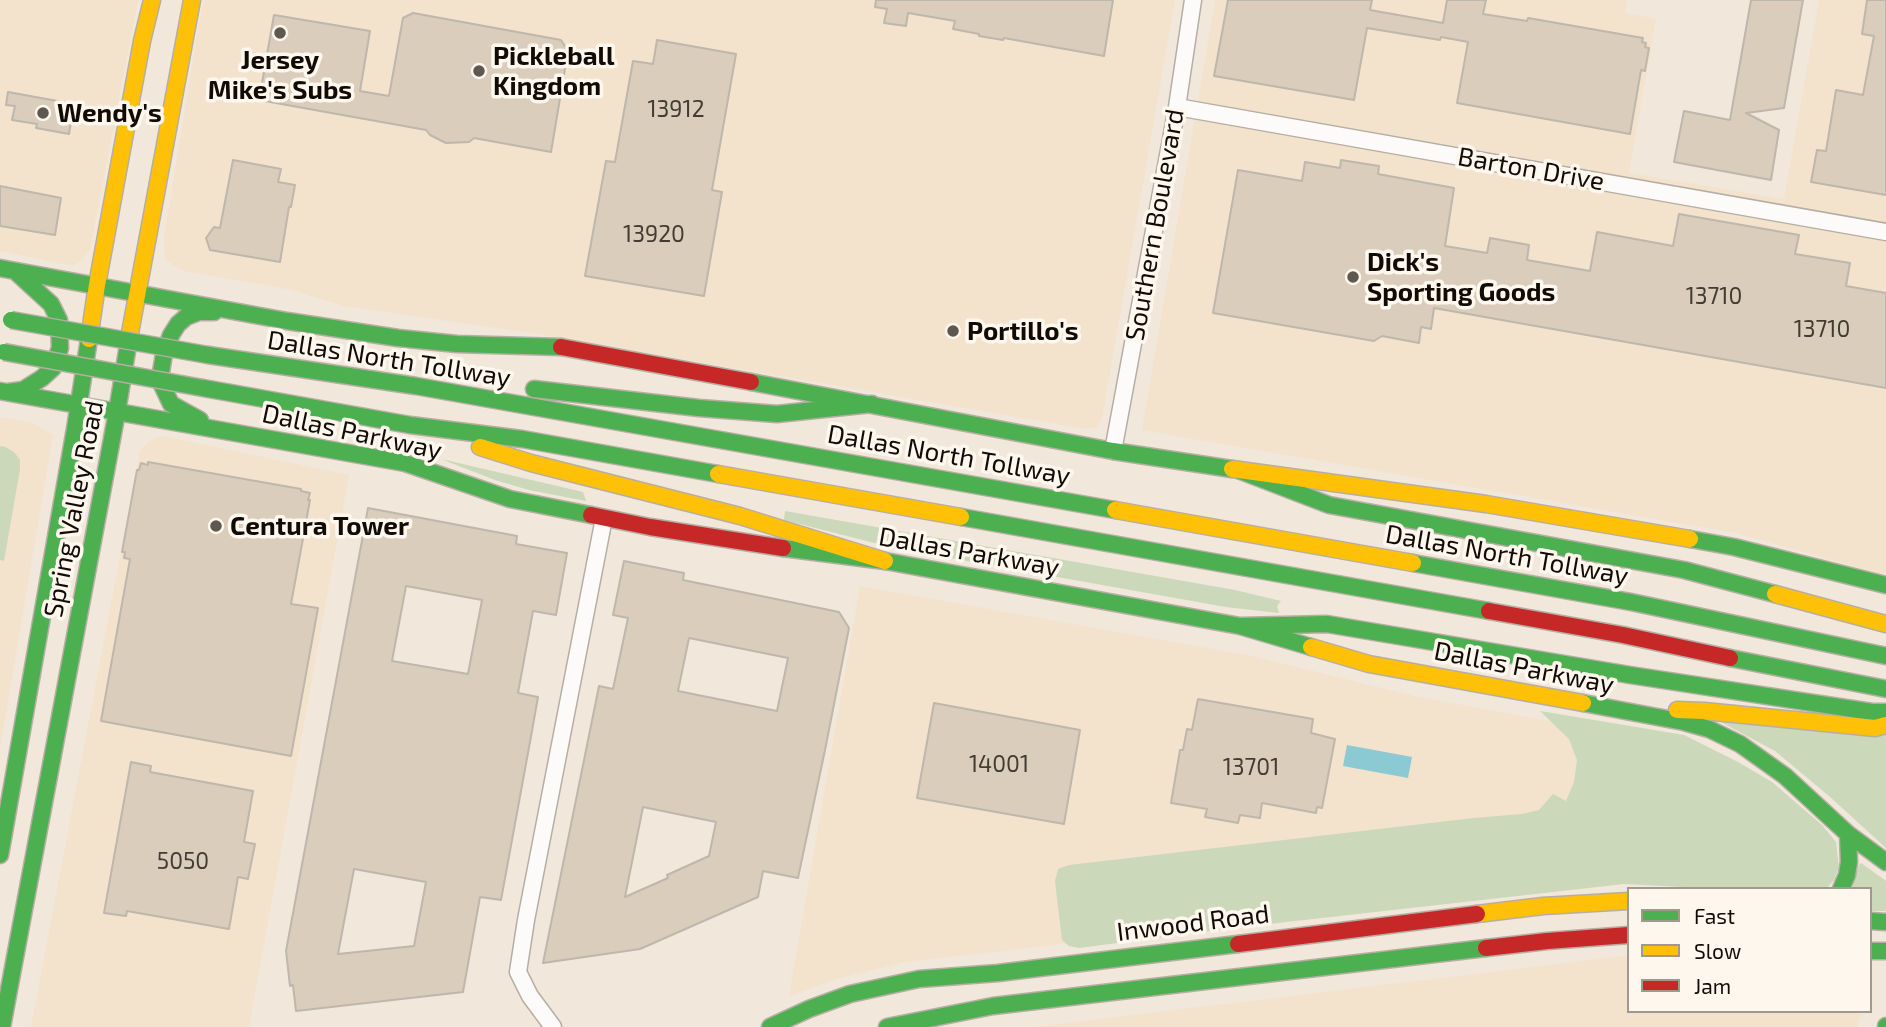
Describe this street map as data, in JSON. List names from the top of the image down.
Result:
{
  "streets": {
    "main road": [
      "Dallas North Tollway",
      "Dallas Parkway",
      "Spring Valley Road",
      "Inwood Road"
    ],
    "street": ["Barton Drive", "Southern Boulevard"]
  },
  "crossings": [
    ["Barton Drive", "Southern Boulevard"],
    ["Dallas North Tollway", "Spring Valley Road"],
    ["Dallas Parkway", "Spring Valley Road"]
  ],
  "places": [
    "Jersey Mike's Subs",
    "Pickleball Kingdom",
    "Wendy's",
    "Dick's Sporting Goods",
    "Portillo's",
    "Centura Tower"
  ],
  "house_numbers": [
    "13912",
    "13920",
    "13710",
    "13710",
    "14001",
    "13701",
    "5050"
  ],
  "legend": ["Fast", "Slow", "Jam"]
}
